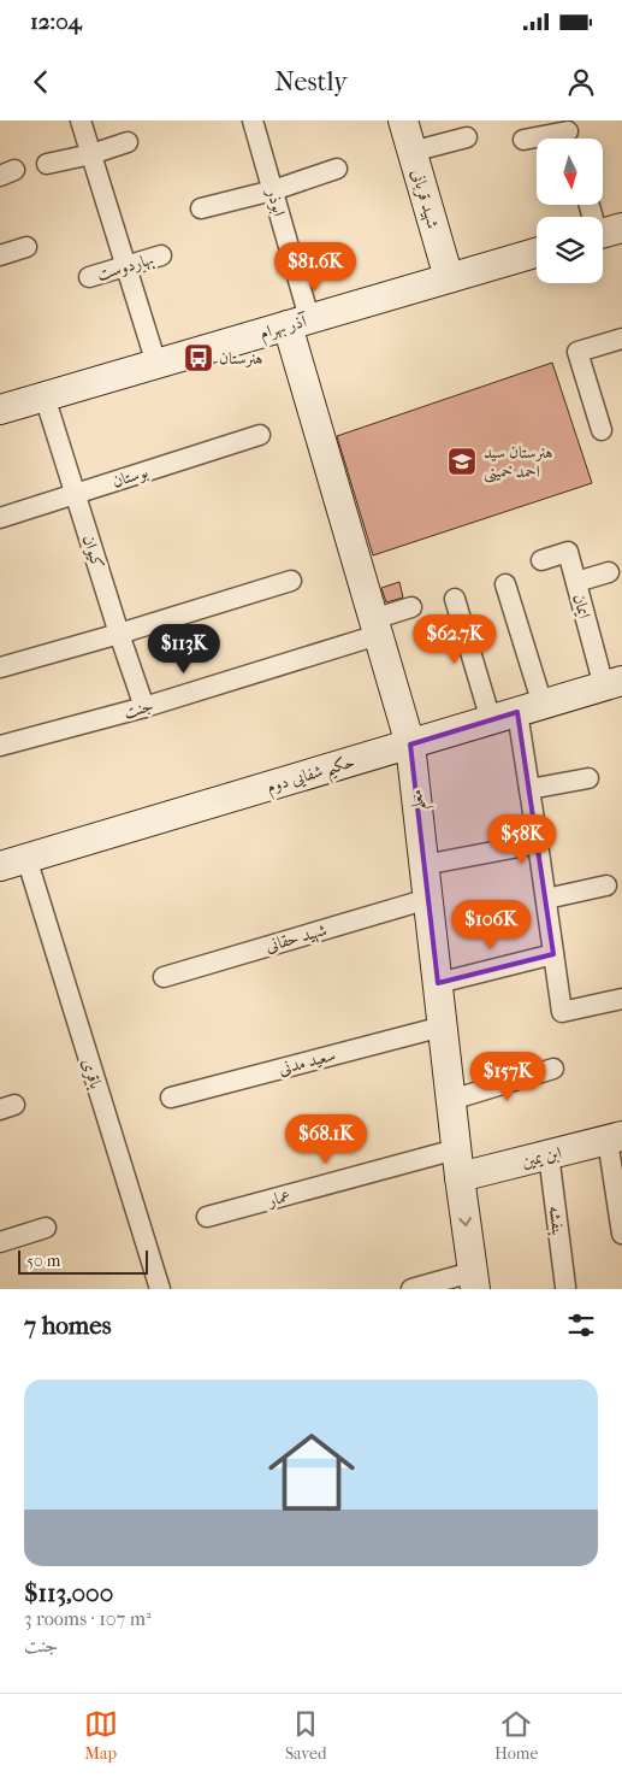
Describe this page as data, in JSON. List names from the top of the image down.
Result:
{
  "streets": {
    "street": [
      "شهید قربانی",
      "ابوذر",
      "بهاردوست",
      "آذر بهرام",
      "بوستان",
      "کیوان",
      "ایمان",
      "جنت",
      "حکیم شفایی دوم",
      "معلم",
      "شهید حقانی",
      "سعید مدنی",
      "باقری",
      "ابن یمین",
      "عمار",
      "بنفشه"
    ]
  },
  "crossings": [
    ["شهید قربانی", "آذر بهرام"],
    ["ابوذر", "آذر بهرام"],
    ["ابوذر", "معلم"],
    ["آذر بهرام", "کیوان"],
    ["آذر بهرام", "معلم"],
    ["بوستان", "کیوان"],
    ["کیوان", "جنت"],
    ["ایمان", "حکیم شفایی دوم"],
    ["جنت", "معلم"],
    ["حکیم شفایی دوم", "معلم"],
    ["حکیم شفایی دوم", "باقری"],
    ["معلم", "شهید حقانی"],
    ["معلم", "سعید مدنی"],
    ["معلم", "ابن یمین"],
    ["معلم", "عمار"],
    ["ابن یمین", "بنفشه"]
  ],
  "places": {
    "bus stop": ["هنرستان"],
    "school or university": ["هنرستان سید احمد خمینی"]
  },
  "scale_bar": "50 m",
  "north": "bottom",
  "page": {
    "status": "12:04",
    "header": "Nestly",
    "price": [
      "$81.6K",
      "$62.7K",
      "$113K",
      "$58K",
      "$106K",
      "$157K",
      "$68.1K"
    ],
    "scale": "50 m",
    "heading": "7 homes",
    "list": [
      {
        "name": "$113,000",
        "note": "3 rooms · 107 m² · جنت"
      }
    ],
    "tabs": ["Map", "Saved", "Home"]
  }
}
